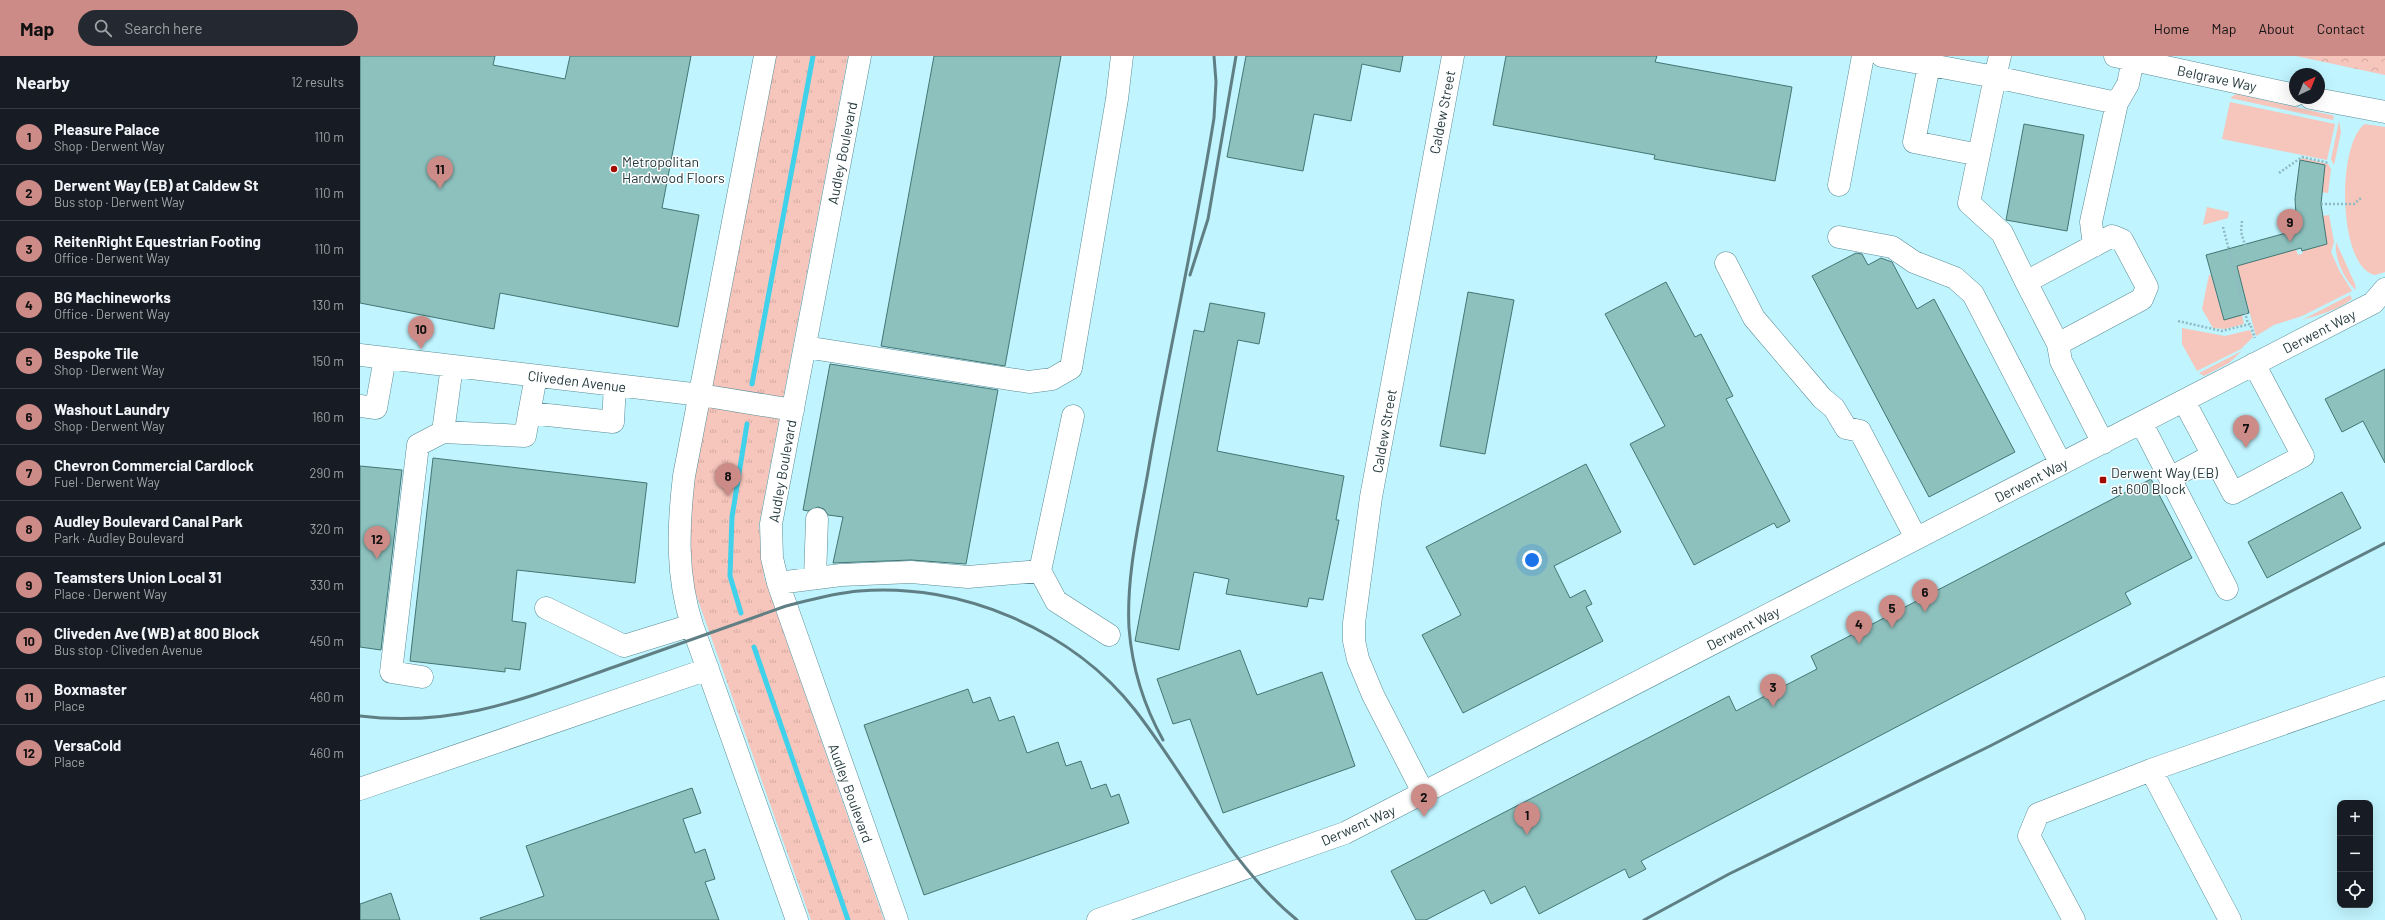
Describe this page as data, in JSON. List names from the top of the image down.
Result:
{
  "streets": {
    "street": [
      "Belgrave Way",
      "Caldew Street",
      "Audley Boulevard",
      "Derwent Way",
      "Cliveden Avenue"
    ]
  },
  "crossings": [
    ["Caldew Street", "Derwent Way"],
    ["Audley Boulevard", "Cliveden Avenue"]
  ],
  "places": {
    "other": ["Metropolitan Hardwood Floors"],
    "transit": ["Derwent Way (EB) at 600 Block"]
  },
  "north": "top right",
  "page": {
    "header": "Map",
    "search": "Search here",
    "nav": [
      "Home",
      "Map",
      "About",
      "Contact"
    ],
    "heading": ["Nearby", "12 results"],
    "list": [
      {
        "mark": "1",
        "name": "Pleasure Palace",
        "note": "Shop · Derwent Way",
        "value": "110 m"
      },
      {
        "mark": "2",
        "name": "Derwent Way (EB) at Caldew St",
        "note": "Bus stop · Derwent Way",
        "value": "110 m"
      },
      {
        "mark": "3",
        "name": "ReitenRight Equestrian Footing",
        "note": "Office · Derwent Way",
        "value": "110 m"
      },
      {
        "mark": "4",
        "name": "BG Machineworks",
        "note": "Office · Derwent Way",
        "value": "130 m"
      },
      {
        "mark": "5",
        "name": "Bespoke Tile",
        "note": "Shop · Derwent Way",
        "value": "150 m"
      },
      {
        "mark": "6",
        "name": "Washout Laundry",
        "note": "Shop · Derwent Way",
        "value": "160 m"
      },
      {
        "mark": "7",
        "name": "Chevron Commercial Cardlock",
        "note": "Fuel · Derwent Way",
        "value": "290 m"
      },
      {
        "mark": "8",
        "name": "Audley Boulevard Canal Park",
        "note": "Park · Audley Boulevard",
        "value": "320 m"
      },
      {
        "mark": "9",
        "name": "Teamsters Union Local 31",
        "note": "Place · Derwent Way",
        "value": "330 m"
      },
      {
        "mark": "10",
        "name": "Cliveden Ave (WB) at 800 Block",
        "note": "Bus stop · Cliveden Avenue",
        "value": "450 m"
      },
      {
        "mark": "11",
        "name": "Boxmaster",
        "note": "Place",
        "value": "460 m"
      },
      {
        "mark": "12",
        "name": "VersaCold",
        "note": "Place",
        "value": "460 m"
      }
    ],
    "pins": [
      "11",
      "9",
      "10",
      "7",
      "8",
      "12",
      "6",
      "5",
      "4",
      "3",
      "2",
      "1"
    ],
    "map_buttons": ["+", "−"]
  }
}
